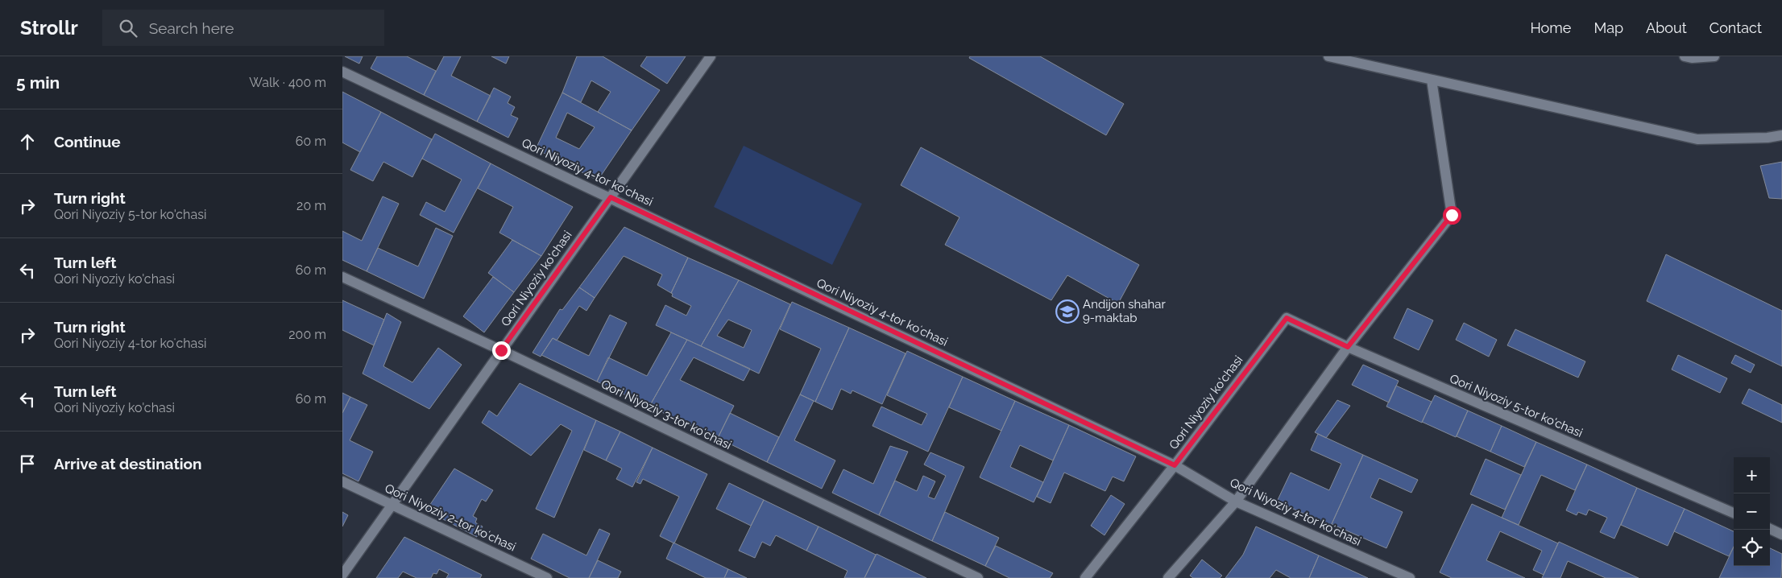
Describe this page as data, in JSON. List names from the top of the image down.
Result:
{
  "streets": {
    "street": [
      "Qori Niyoziy 4-tor koʻchasi",
      "Qori Niyoziy ko'chasi",
      "Qori Niyoziy 5-tor ko'chasi",
      "Qori Niyoziy 3-tor koʻchasi",
      "Qori Niyoziy 2-tor koʻchasi"
    ]
  },
  "crossings": [
    ["Qori Niyoziy 4-tor koʻchasi", "Qori Niyoziy ko'chasi"],
    ["Qori Niyoziy ko'chasi", "Qori Niyoziy 5-tor ko'chasi"],
    ["Qori Niyoziy ko'chasi", "Qori Niyoziy 3-tor koʻchasi"],
    ["Qori Niyoziy ko'chasi", "Qori Niyoziy 2-tor koʻchasi"]
  ],
  "places": {
    "school or university": ["Andijon shahar 9-maktab"]
  },
  "page": {
    "header": "Strollr",
    "search": "Search here",
    "nav": [
      "Home",
      "Map",
      "About",
      "Contact"
    ],
    "heading": ["5 min", "Walk · 400 m"],
    "list": [
      ["Continue", "60 m"],
      ["Turn right", "Qori Niyoziy 5-tor ko'chasi", "20 m"],
      ["Turn left", "Qori Niyoziy ko'chasi", "60 m"],
      ["Turn right", "Qori Niyoziy 4-tor koʻchasi", "200 m"],
      ["Turn left", "Qori Niyoziy ko'chasi", "60 m"],
      "Arrive at destination"
    ],
    "map_buttons": ["+", "−"]
  }
}
